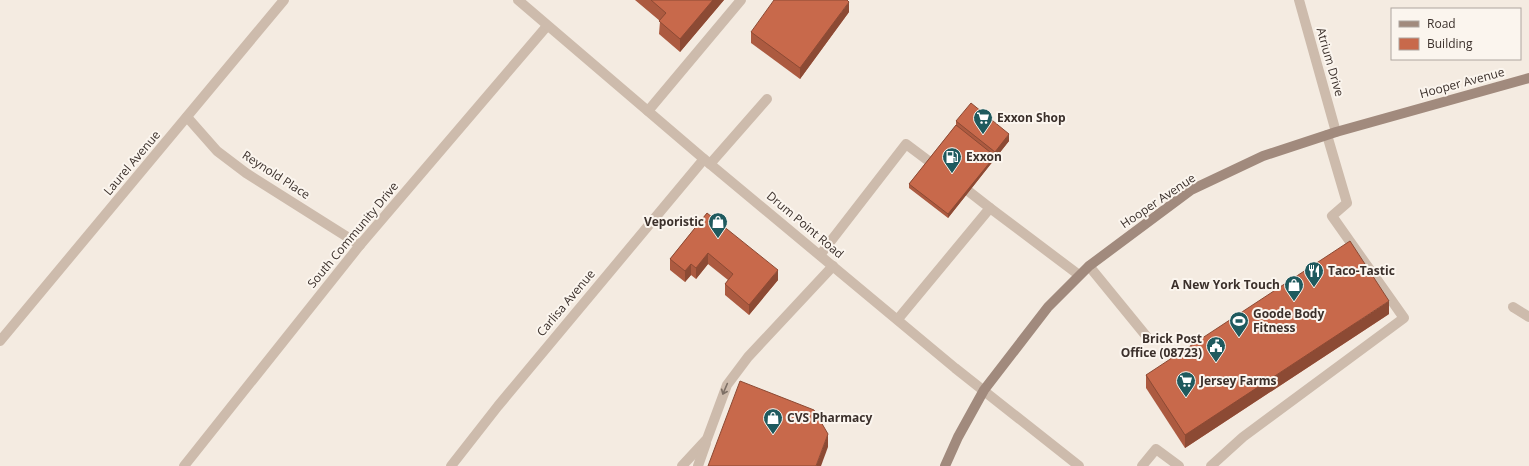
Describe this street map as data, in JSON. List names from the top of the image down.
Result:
{
  "streets": {
    "main road": ["Hooper Avenue"],
    "street": [
      "Atrium Drive",
      "Laurel Avenue",
      "Reynold Place",
      "Drum Point Road",
      "South Community Drive",
      "Carlisa Avenue"
    ]
  },
  "crossings": [
    ["Atrium Drive", "Hooper Avenue"],
    ["Hooper Avenue", "Drum Point Road"],
    ["Laurel Avenue", "Reynold Place"],
    ["Reynold Place", "South Community Drive"],
    ["Drum Point Road", "South Community Drive"],
    ["Drum Point Road", "Carlisa Avenue"]
  ],
  "places": {
    "supermarket": ["Exxon Shop", "Jersey Farms"],
    "fuel station": ["Exxon"],
    "shop": ["Veporistic", "A New York Touch", "CVS Pharmacy"],
    "restaurant": ["Taco-Tastic"],
    "sports": ["Goode Body Fitness"],
    "public building": ["Brick Post Office (08723)"]
  },
  "legend": ["Road", "Building"]
}
